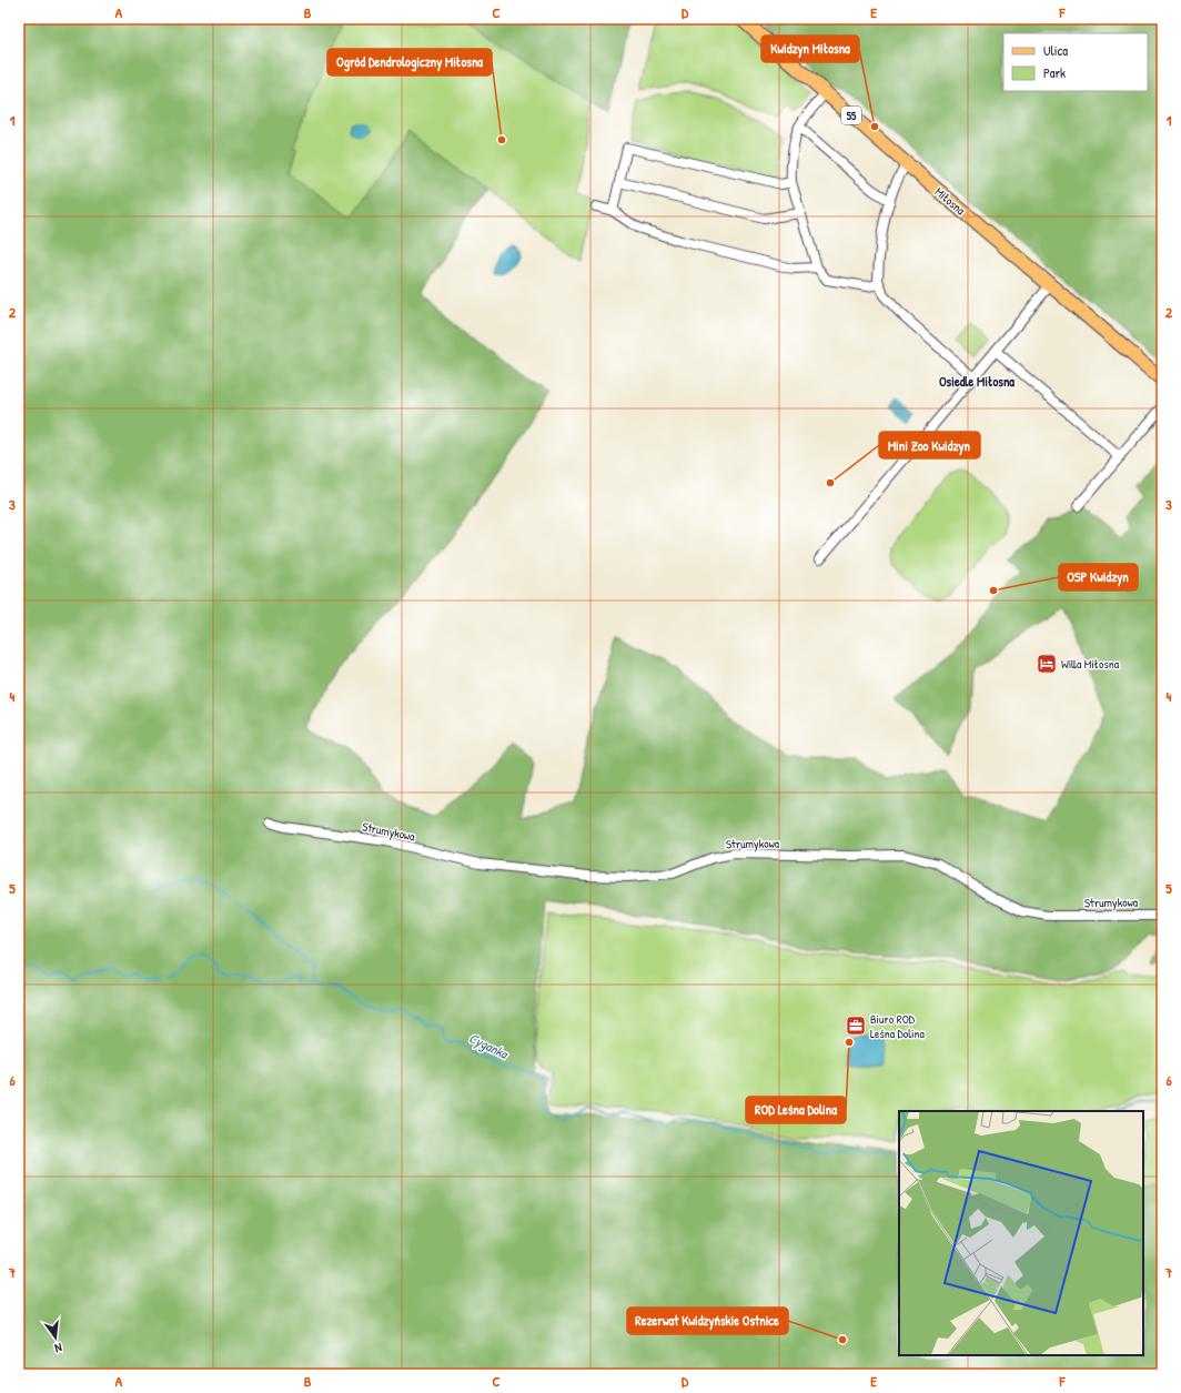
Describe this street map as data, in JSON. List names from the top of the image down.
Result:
{
  "streets": {
    "main road": ["55", "Miłosna"],
    "street": ["Strumykowa"]
  },
  "districts": ["Osiedle Miłosna"],
  "water": ["Cyganka"],
  "places": {
    "other": [
      "Kwidzyn Miłosna",
      "Ogród Dendrologiczny Miłosna",
      "Mini Zoo Kwidzyn",
      "OSP Kwidzyn",
      "ROD Leśna Dolina",
      "Rezerwat Kwidzyńskie Ostnice"
    ],
    "hotel": ["Willa Miłosna"],
    "office": ["Biuro ROD Leśna Dolina"]
  },
  "legend": ["Ulica", "Park"],
  "north": "bottom",
  "grid": {
    "columns": [
      "A",
      "B",
      "C",
      "D",
      "E",
      "F"
    ],
    "rows": [
      "1",
      "2",
      "3",
      "4",
      "5",
      "6",
      "7"
    ]
  }
}
